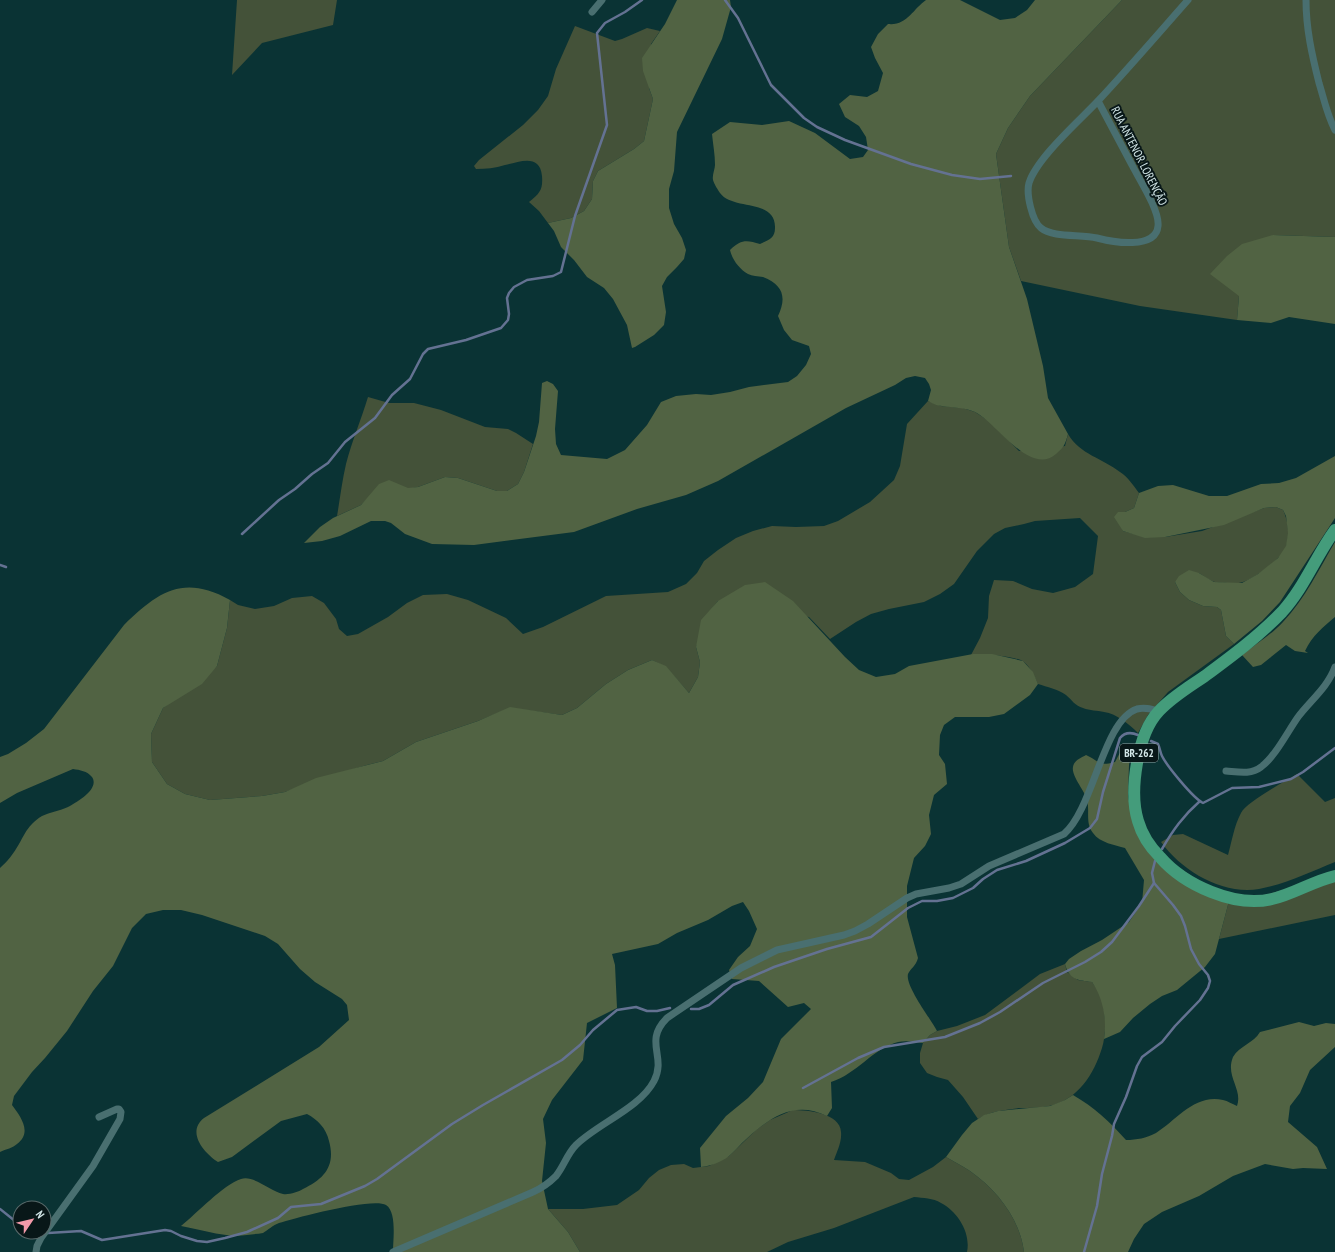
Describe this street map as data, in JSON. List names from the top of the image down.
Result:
{
  "streets": {
    "highway": ["BR-262"],
    "street": ["RUA ANTENOR LORENÇÃO"]
  },
  "north": "top right"
}
